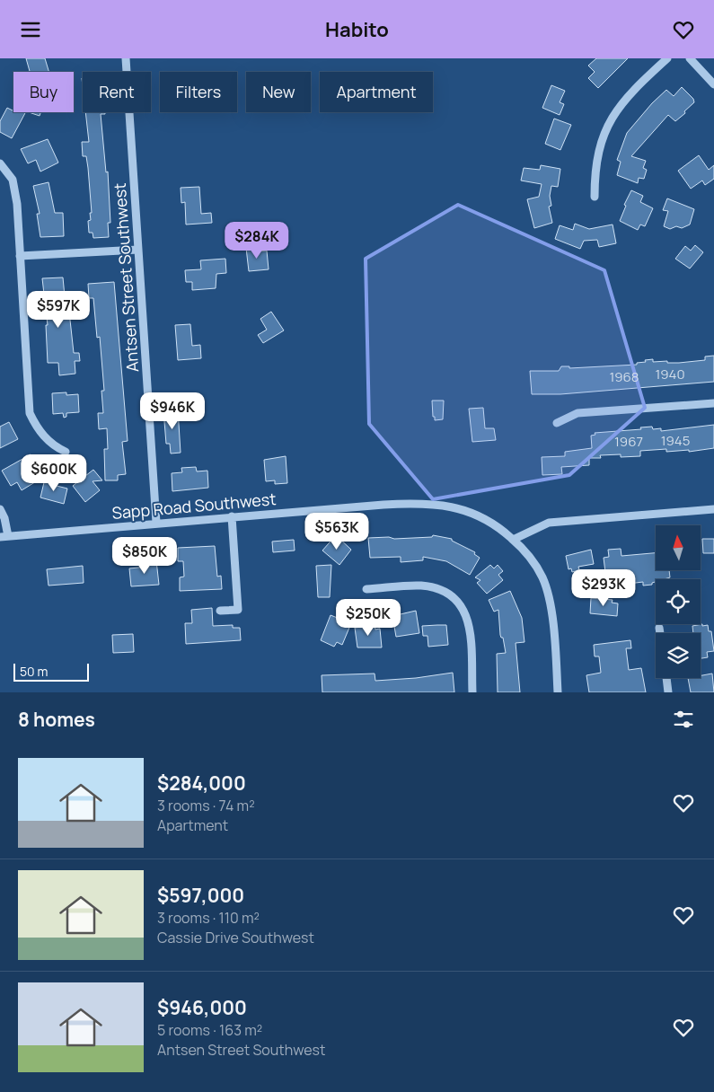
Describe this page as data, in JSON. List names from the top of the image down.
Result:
{
  "streets": {
    "street": ["Antsen Street Southwest", "Sapp Road Southwest"]
  },
  "crossings": [
    ["Antsen Street Southwest", "Sapp Road Southwest"]
  ],
  "house_numbers": [
    "1940",
    "1968",
    "1945",
    "1967"
  ],
  "scale_bar": "50 m",
  "north": "top",
  "page": {
    "header": "Habito",
    "chip": [
      "Buy",
      "Rent",
      "Filters",
      "New",
      "Apartment"
    ],
    "price": [
      "$284K",
      "$597K",
      "$946K",
      "$600K",
      "$563K",
      "$850K",
      "$293K",
      "$250K"
    ],
    "scale": "50 m",
    "heading": "8 homes",
    "list": [
      {
        "name": "$284,000",
        "note": "3 rooms · 74 m² · Apartment"
      },
      {
        "name": "$597,000",
        "note": "3 rooms · 110 m² · Cassie Drive Southwest"
      },
      {
        "name": "$946,000",
        "note": "5 rooms · 163 m² · Antsen Street Southwest"
      }
    ]
  }
}
